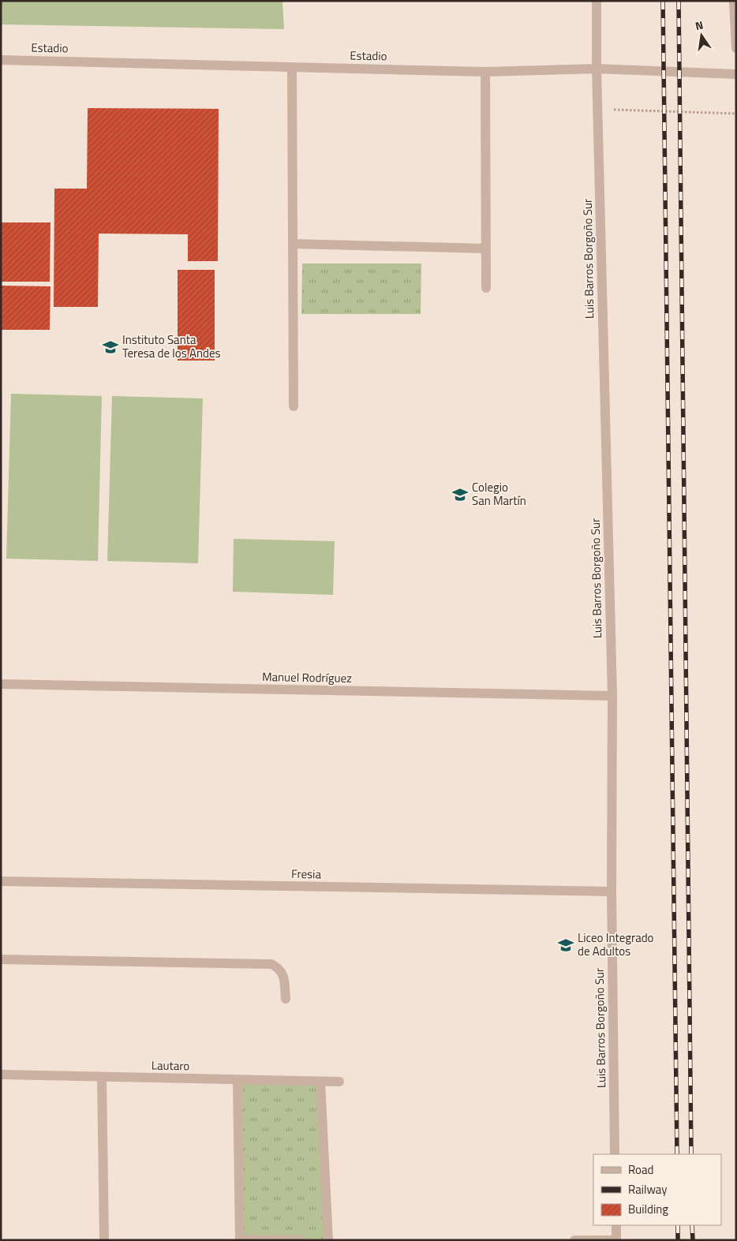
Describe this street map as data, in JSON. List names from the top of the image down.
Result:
{
  "streets": {
    "street": [
      "Estadio",
      "Luis Barros Borgoño Sur",
      "Manuel Rodríguez",
      "Fresia",
      "Lautaro"
    ]
  },
  "crossings": [
    ["Estadio", "Luis Barros Borgoño Sur"],
    ["Luis Barros Borgoño Sur", "Manuel Rodríguez"],
    ["Luis Barros Borgoño Sur", "Fresia"]
  ],
  "places": {
    "school or university": ["Instituto Santa Teresa de los Andes", "Colegio San Martín", "Liceo Integrado de Adultos"]
  },
  "legend": ["Road", "Railway", "Building"],
  "north": "top"
}
